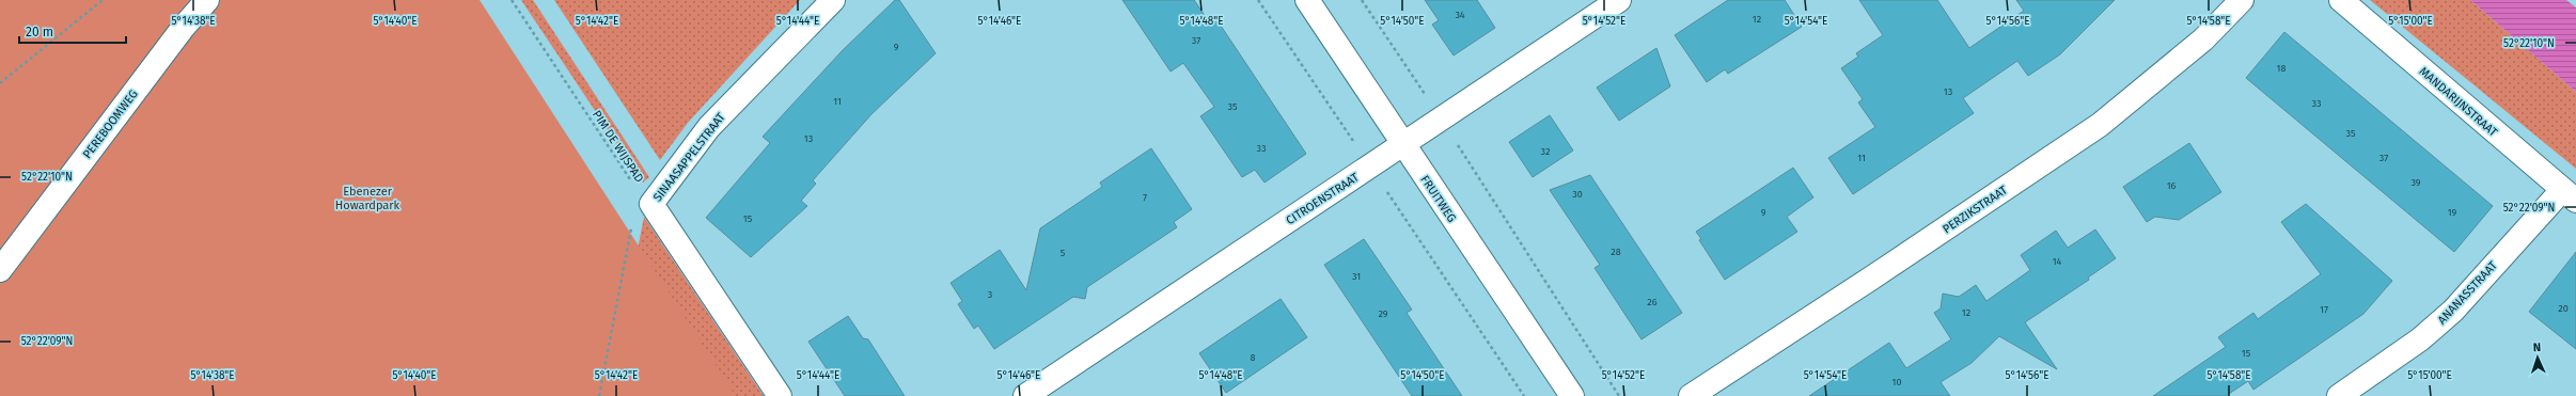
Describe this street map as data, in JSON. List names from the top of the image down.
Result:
{
  "streets": {
    "street": [
      "MANDARIJNSTRAAT",
      "PEREBOOMWEG",
      "SINAASAPPELSTRAAT",
      "CITROENSTRAAT",
      "FRUITWEG",
      "PERZIKSTRAAT",
      "ANANASSTRAAT"
    ],
    "path": ["PIM DE WIJSPAD"]
  },
  "crossings": [
    ["MANDARIJNSTRAAT", "ANANASSTRAAT"],
    ["CITROENSTRAAT", "FRUITWEG"]
  ],
  "parks": ["Ebenezer Howardpark"],
  "house_numbers": [
    "34",
    "12",
    "37",
    "9",
    "18",
    "13",
    "11",
    "33",
    "35",
    "35",
    "13",
    "33",
    "32",
    "11",
    "37",
    "39",
    "16",
    "30",
    "7",
    "9",
    "19",
    "15",
    "28",
    "5",
    "14",
    "31",
    "3",
    "26",
    "20",
    "17",
    "12",
    "29",
    "15",
    "8",
    "10"
  ],
  "scale_bar": "20 m",
  "north": "top",
  "coordinates": [
    "5°14'38\"E",
    "5°14'40\"E",
    "5°14'42\"E",
    "5°14'44\"E",
    "5°14'46\"E",
    "5°14'48\"E",
    "5°14'50\"E",
    "5°14'52\"E",
    "5°14'54\"E",
    "5°14'56\"E",
    "5°14'58\"E",
    "5°15'00\"E",
    "52°22'10\"N",
    "52°22'09\"N"
  ]
}
